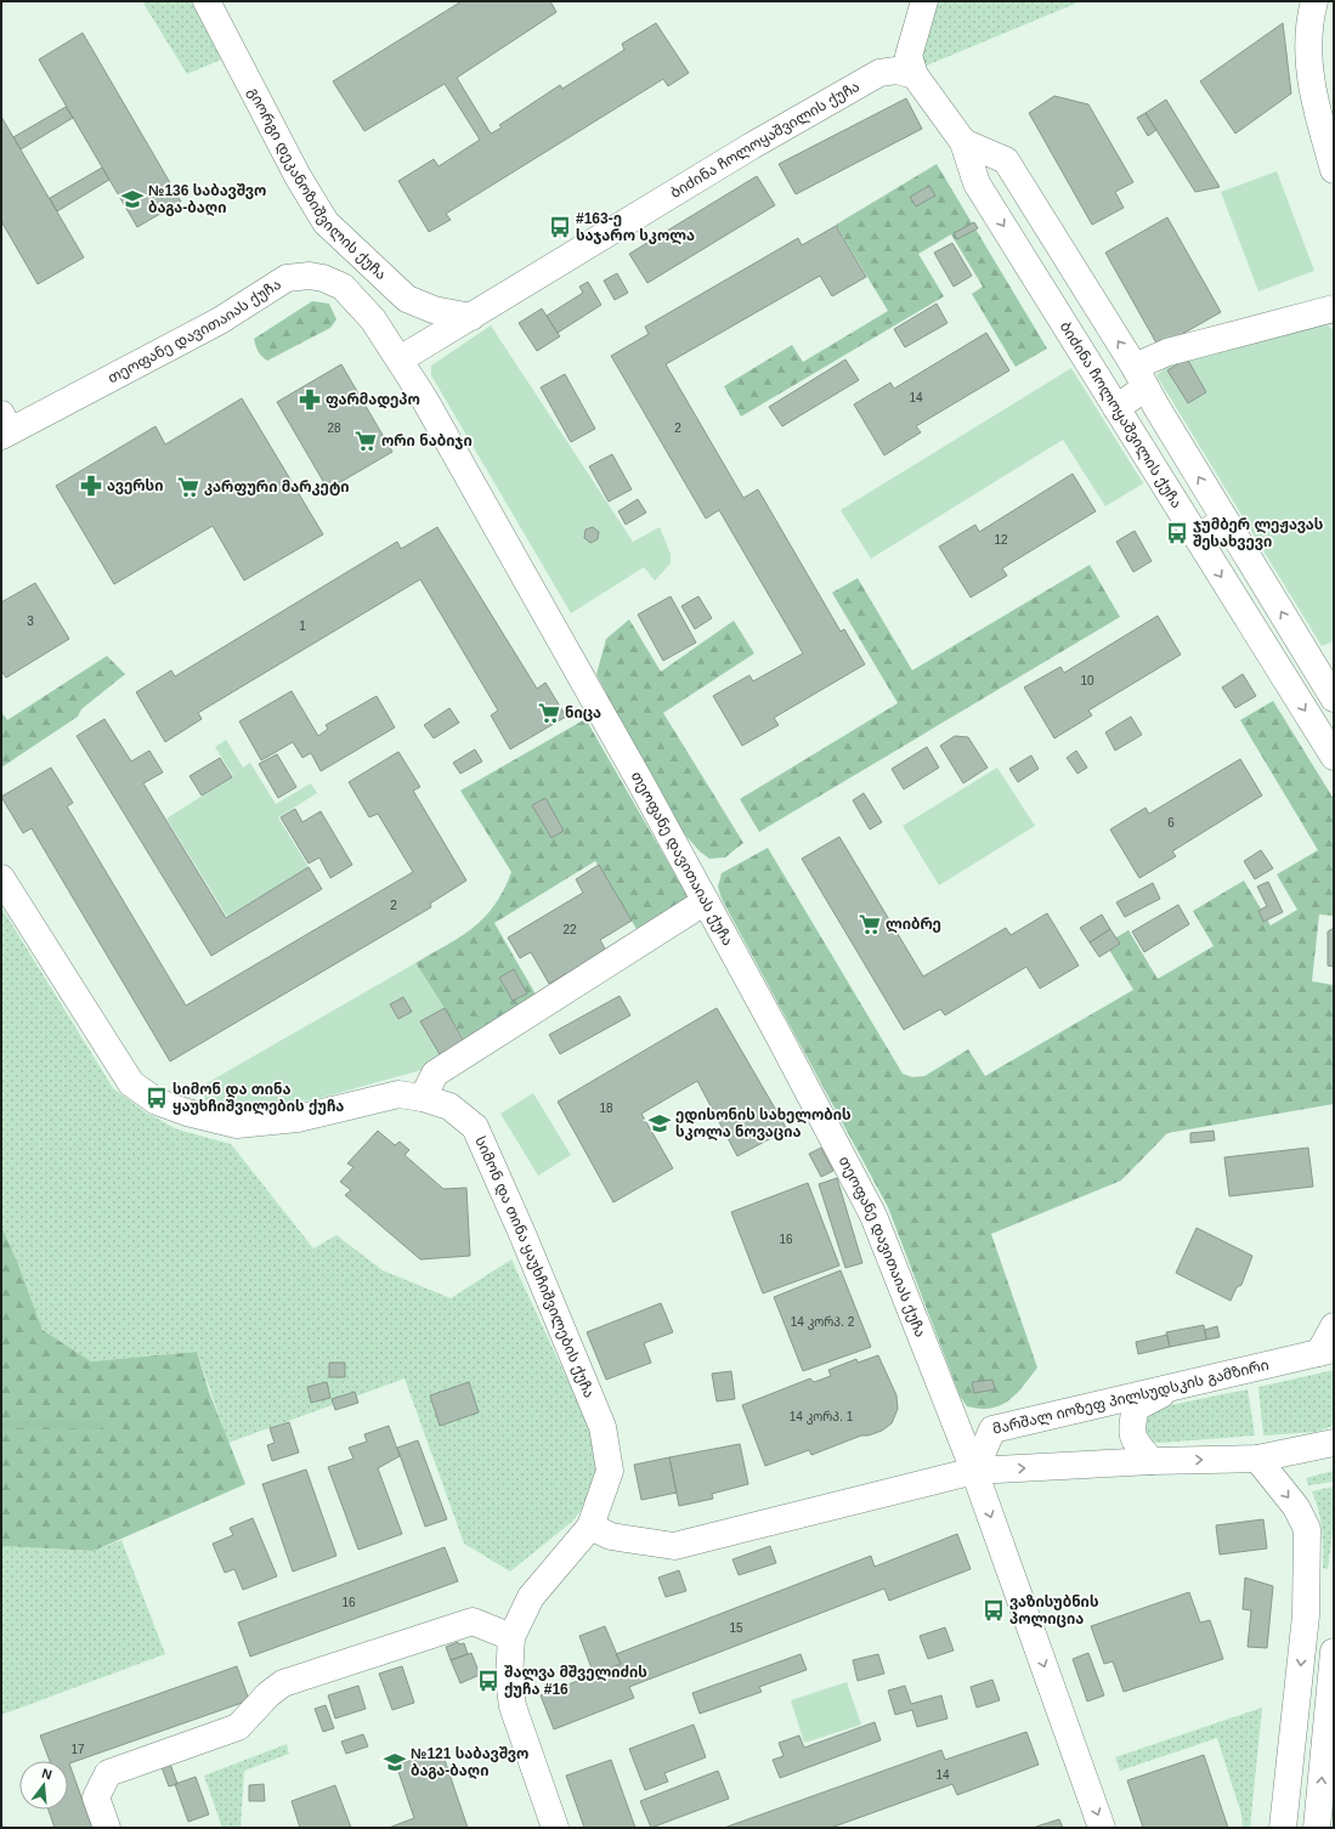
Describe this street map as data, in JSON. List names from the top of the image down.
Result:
{
  "streets": {
    "street": [
      "ბიძინა ჩოლოყაშვილის ქუჩა",
      "გიორგი დეკანოზიშვილის ქუჩა",
      "თეოფანე დავითაიას ქუჩა",
      "სიმონ და თინა ყაუხჩიშვილების ქუჩა",
      "მარშალ იოზეფ პილსუდსკის გამზირი"
    ]
  },
  "crossings": [
    ["ბიძინა ჩოლოყაშვილის ქუჩა", "გიორგი დეკანოზიშვილის ქუჩა"],
    ["ბიძინა ჩოლოყაშვილის ქუჩა", "თეოფანე დავითაიას ქუჩა"],
    ["თეოფანე დავითაიას ქუჩა", "მარშალ იოზეფ პილსუდსკის გამზირი"]
  ],
  "places": {
    "school or university": ["№136 საბავშვო ბაგა-ბაღი", "ედისონის სახელობის სკოლა ნოვაცია", "№121 საბავშვო ბაგა-ბაღი"],
    "bus stop": [
      "#163-ე საჯარო სკოლა",
      "ჯუმბერ ლეჟავას შესახვევი",
      "სიმონ და თინა ყაუხჩიშვილების ქუჩა",
      "ვაზისუბნის პოლიცია",
      "შალვა მშველიძის ქუჩა #16"
    ],
    "pharmacy": ["ფარმადეპო", "ავერსი"],
    "supermarket": [
      "ორი ნაბიჯი",
      "კარფური მარკეტი",
      "ნიცა",
      "ლიბრე"
    ]
  },
  "house_numbers": [
    "14",
    "28",
    "2",
    "12",
    "3",
    "1",
    "10",
    "6",
    "2",
    "22",
    "18",
    "16",
    "14 კორპ. 2",
    "14 კორპ. 1",
    "16",
    "15",
    "17",
    "14"
  ],
  "north": "top"
}
